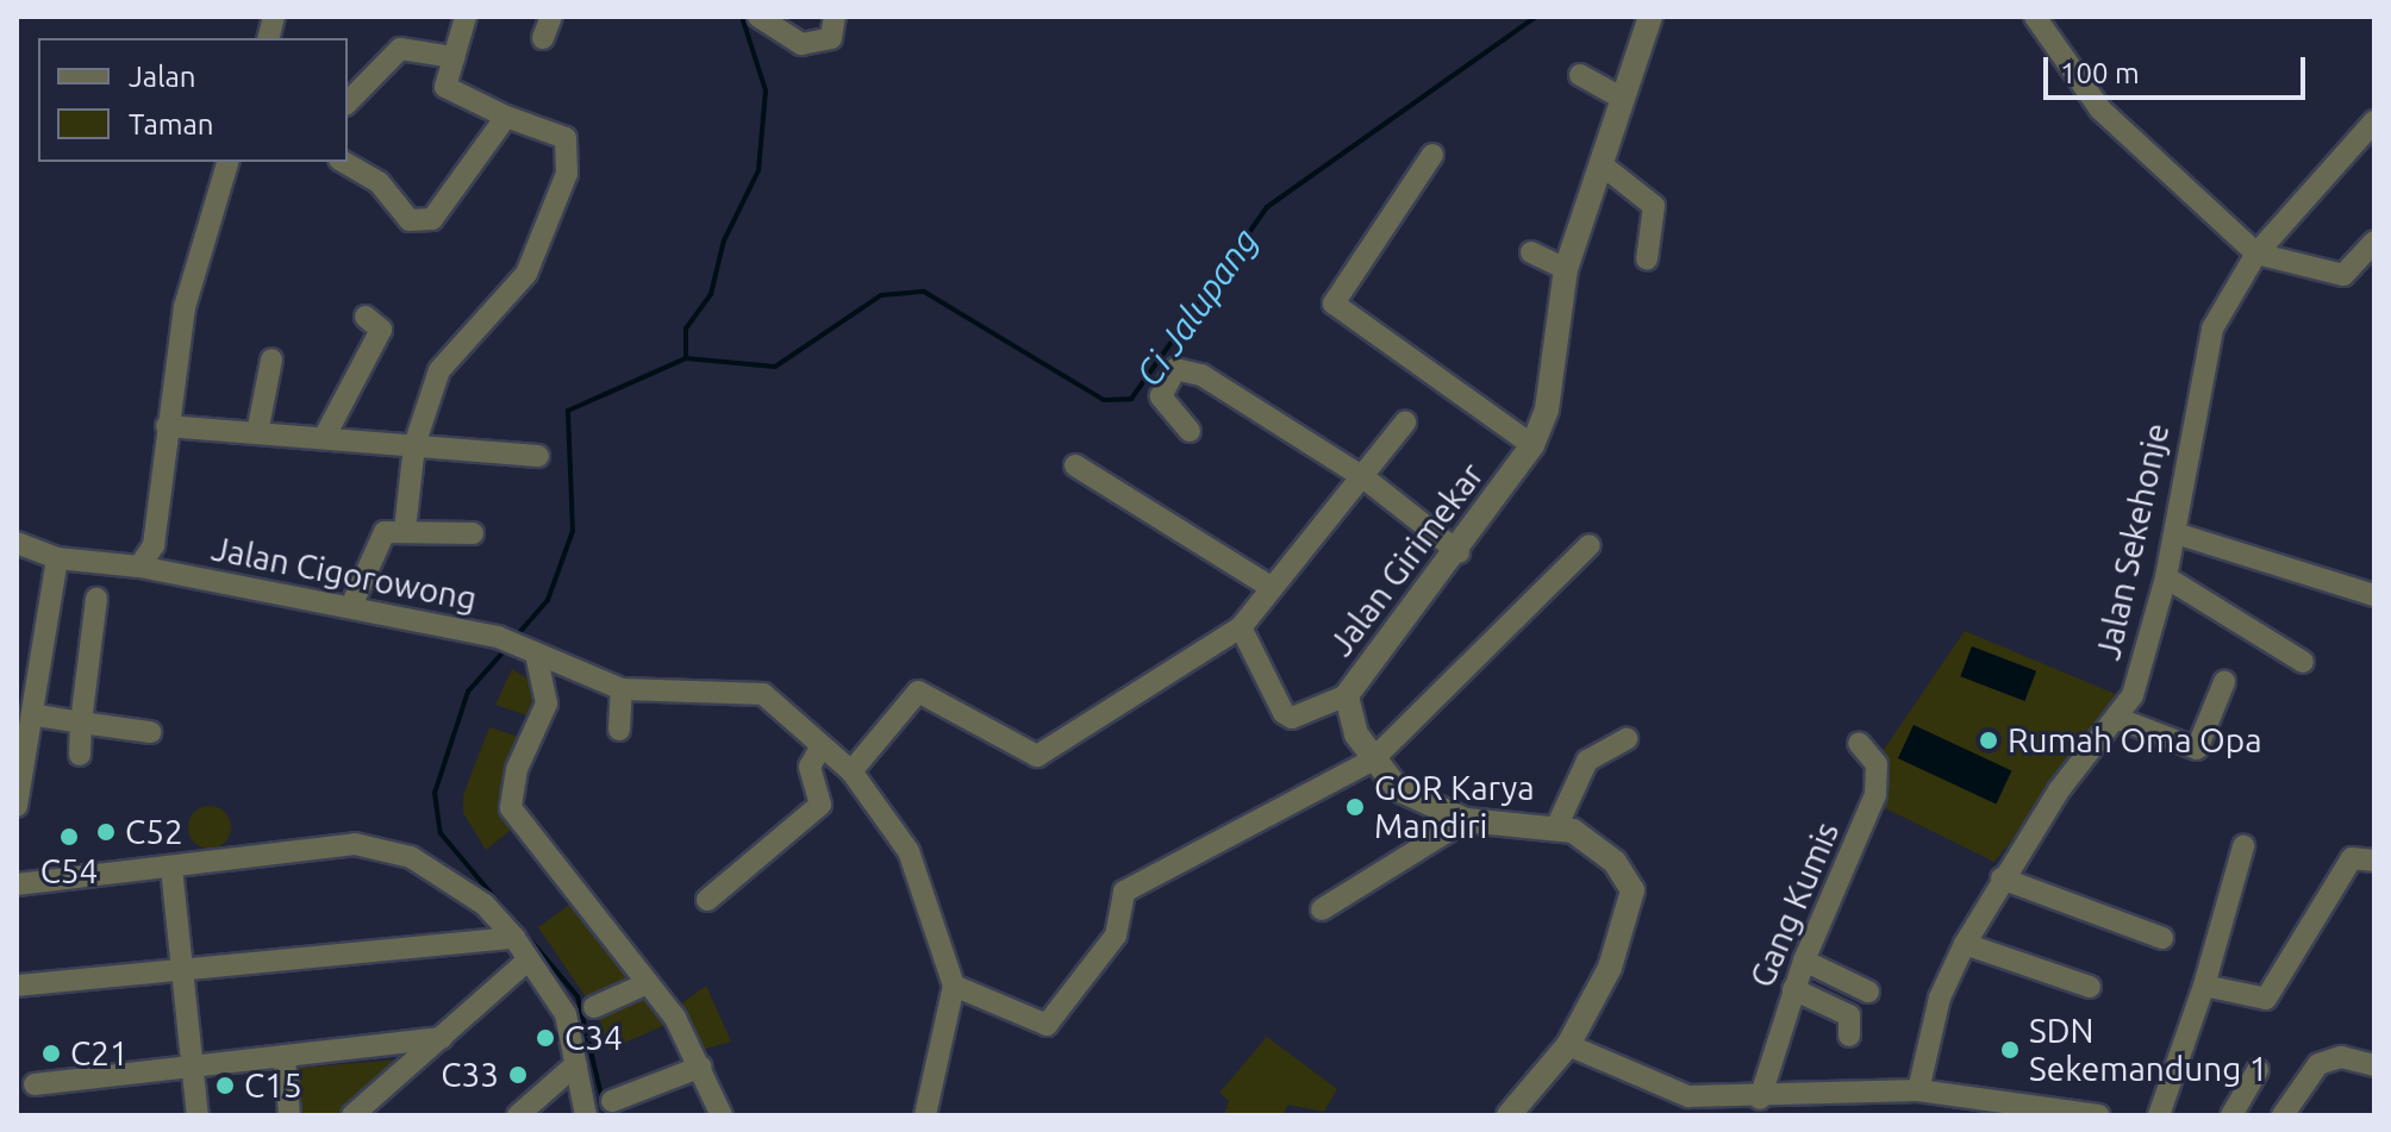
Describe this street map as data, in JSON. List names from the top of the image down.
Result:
{
  "streets": {
    "street": [
      "Jalan Sekehonje",
      "Jalan Girimekar",
      "Jalan Cigorowong",
      "Gang Kumis"
    ]
  },
  "water": ["Ci Jalupang"],
  "places": [
    "Rumah Oma Opa",
    "GOR Karya Mandiri",
    "C52",
    "C54",
    "C34",
    "SDN Sekemandung 1",
    "C21",
    "C33",
    "C15"
  ],
  "legend": ["Jalan", "Taman"],
  "scale_bar": "100 m"
}
